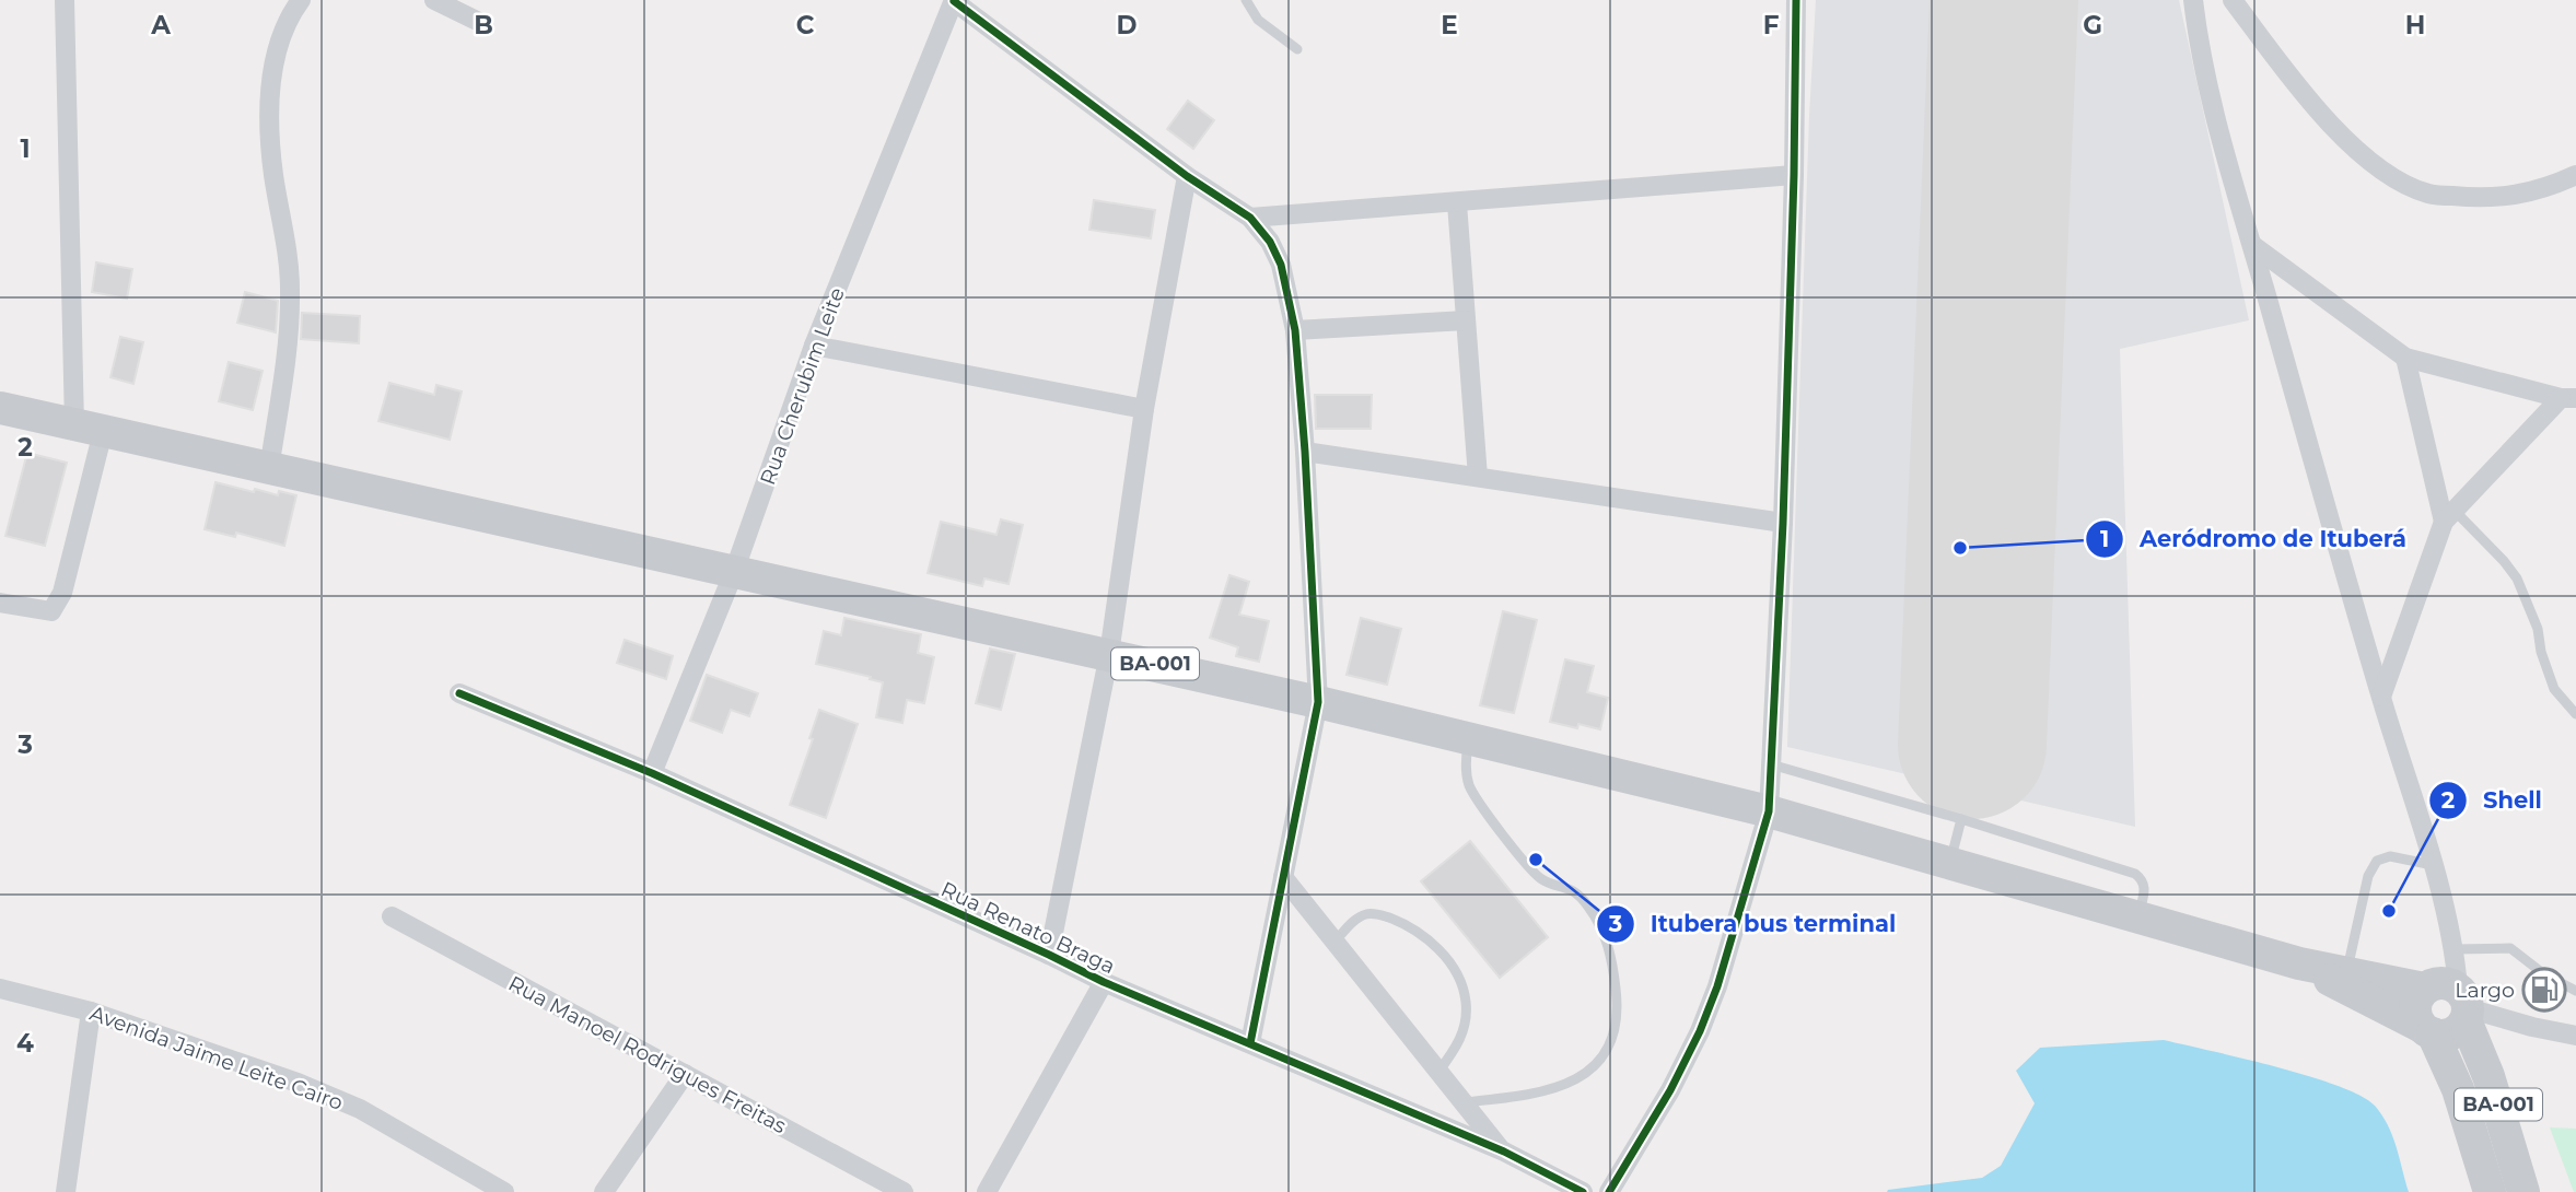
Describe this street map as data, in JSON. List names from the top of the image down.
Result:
{
  "streets": {
    "main road": ["BA-001"],
    "street": [
      "Rua Cherubim Leite",
      "Rua Renato Braga",
      "Rua Manoel Rodrigues Freitas",
      "Avenida Jaime Leite Cairo"
    ]
  },
  "crossings": [
    ["Rua Cherubim Leite", "BA-001"],
    ["Rua Cherubim Leite", "Rua Renato Braga"]
  ],
  "places": {
    "other": ["Aeródromo de Ituberá", "Itubera bus terminal", "Shell"],
    "fuel station": ["Largo"]
  },
  "grid": {
    "columns": [
      "A",
      "B",
      "C",
      "D",
      "E",
      "F",
      "G",
      "H"
    ],
    "rows": [
      "1",
      "2",
      "3",
      "4"
    ]
  }
}
